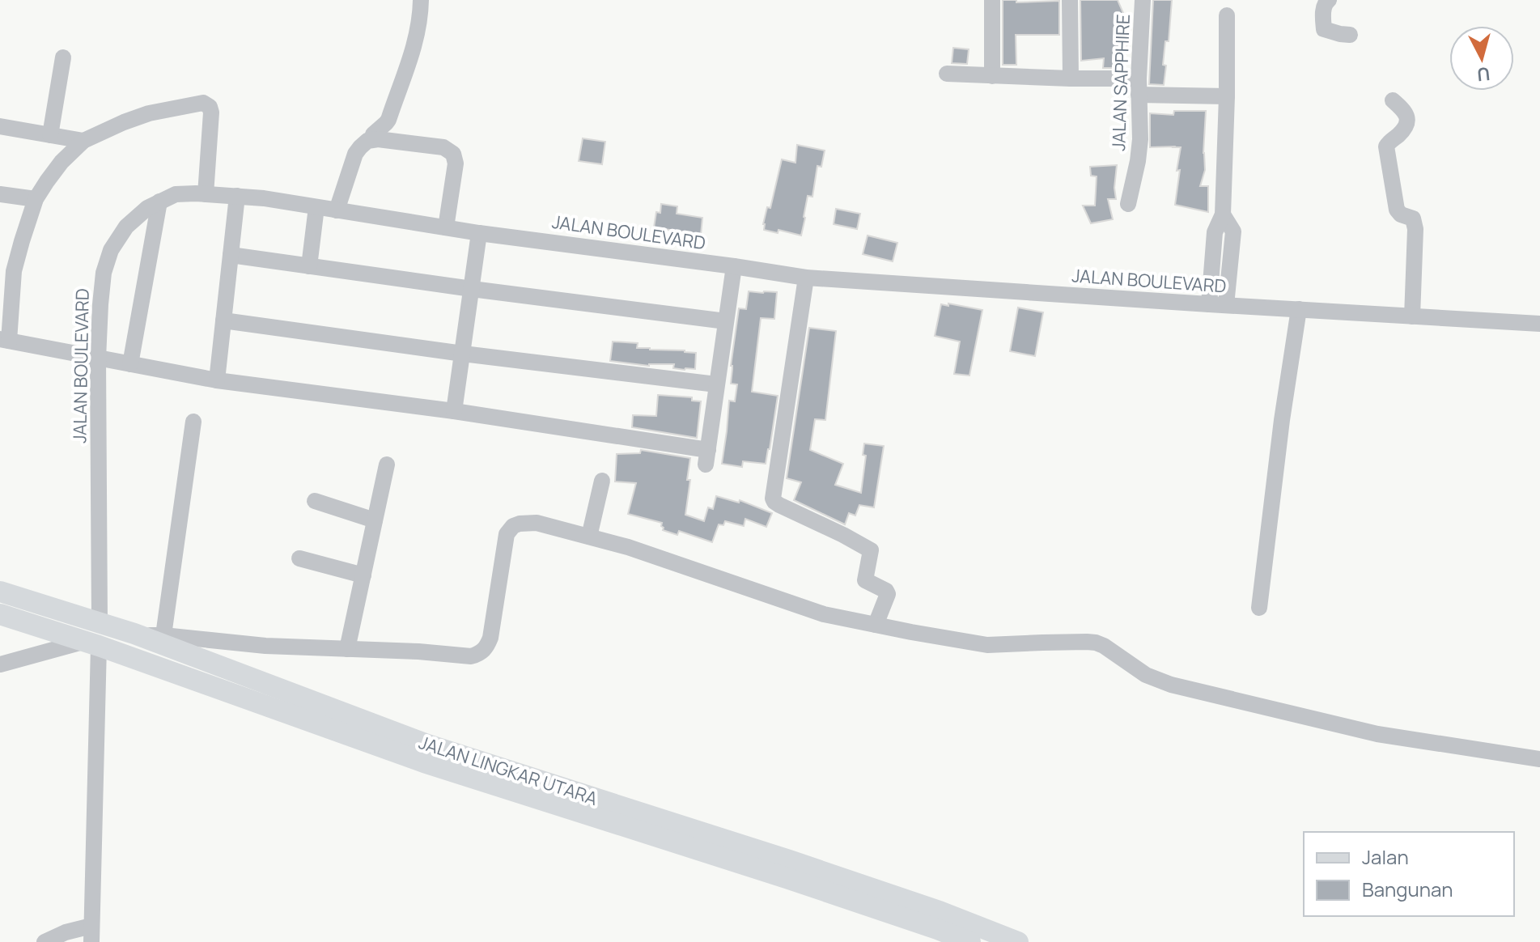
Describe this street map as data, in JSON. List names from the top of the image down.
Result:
{
  "streets": {
    "main road": ["JALAN LINGKAR UTARA"],
    "street": ["JALAN SAPPHIRE", "JALAN BOULEVARD"]
  },
  "crossings": [
    ["JALAN BOULEVARD", "JALAN LINGKAR UTARA"]
  ],
  "legend": ["Jalan", "Bangunan"],
  "north": "bottom"
}
